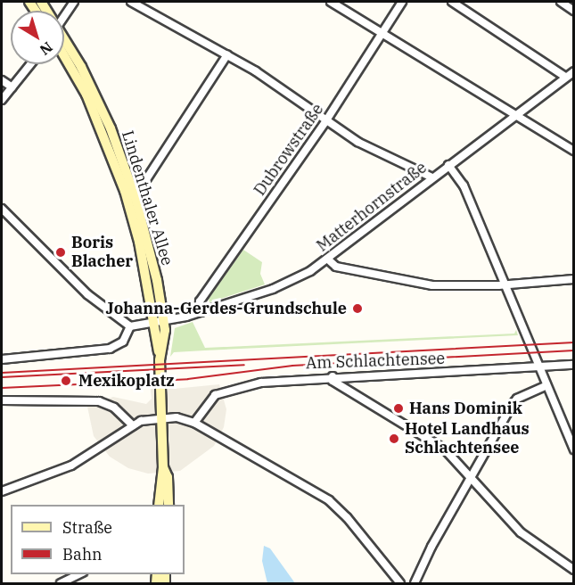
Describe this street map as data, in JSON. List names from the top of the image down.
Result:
{
  "streets": {
    "main road": ["Lindenthaler Allee"],
    "street": ["Dubrowstraße", "Matterhornstraße", "Am Schlachtensee"]
  },
  "crossings": [
    ["Dubrowstraße", "Matterhornstraße"],
    ["Lindenthaler Allee", "Matterhornstraße"]
  ],
  "places": [
    "Boris Blacher",
    "Johanna-Gerdes-Grundschule",
    "Mexikoplatz",
    "Hans Dominik",
    "Hotel Landhaus Schlachtensee"
  ],
  "legend": ["Straße", "Bahn"],
  "north": "bottom right"
}
